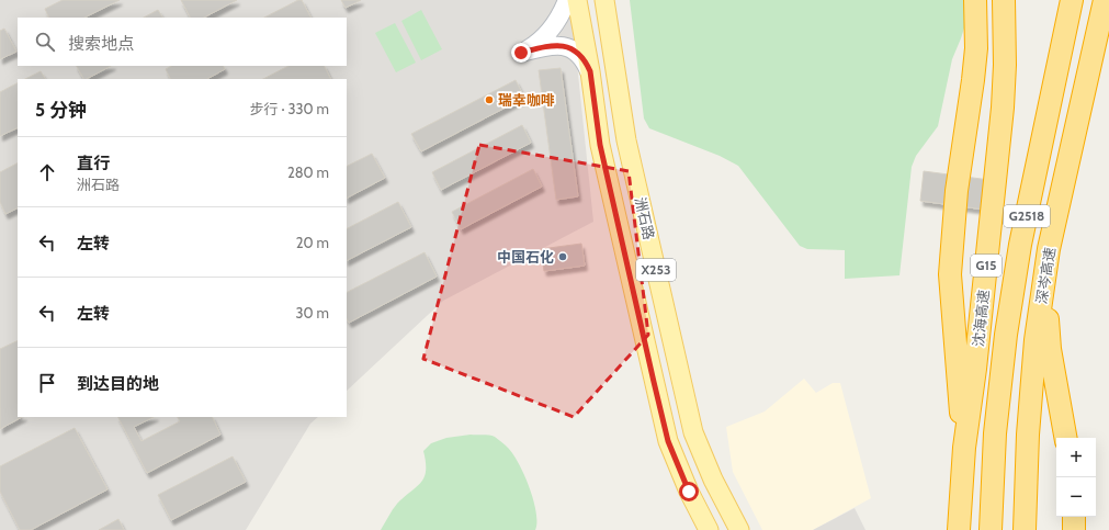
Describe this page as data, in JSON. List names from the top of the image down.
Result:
{
  "streets": {
    "highway": [
      "G2518",
      "G15",
      "深岑高速",
      "沈海高速"
    ],
    "main road": ["洲石路", "X253"]
  },
  "places": ["瑞幸咖啡", "中国石化"],
  "page": {
    "search": "搜索地点",
    "heading": ["5 分钟", "步行 · 330 m"],
    "list": [
      ["直行", "洲石路", "280 m"],
      ["左转", "20 m"],
      ["左转", "30 m"],
      "到达目的地"
    ],
    "map_buttons": ["+", "−"]
  }
}
